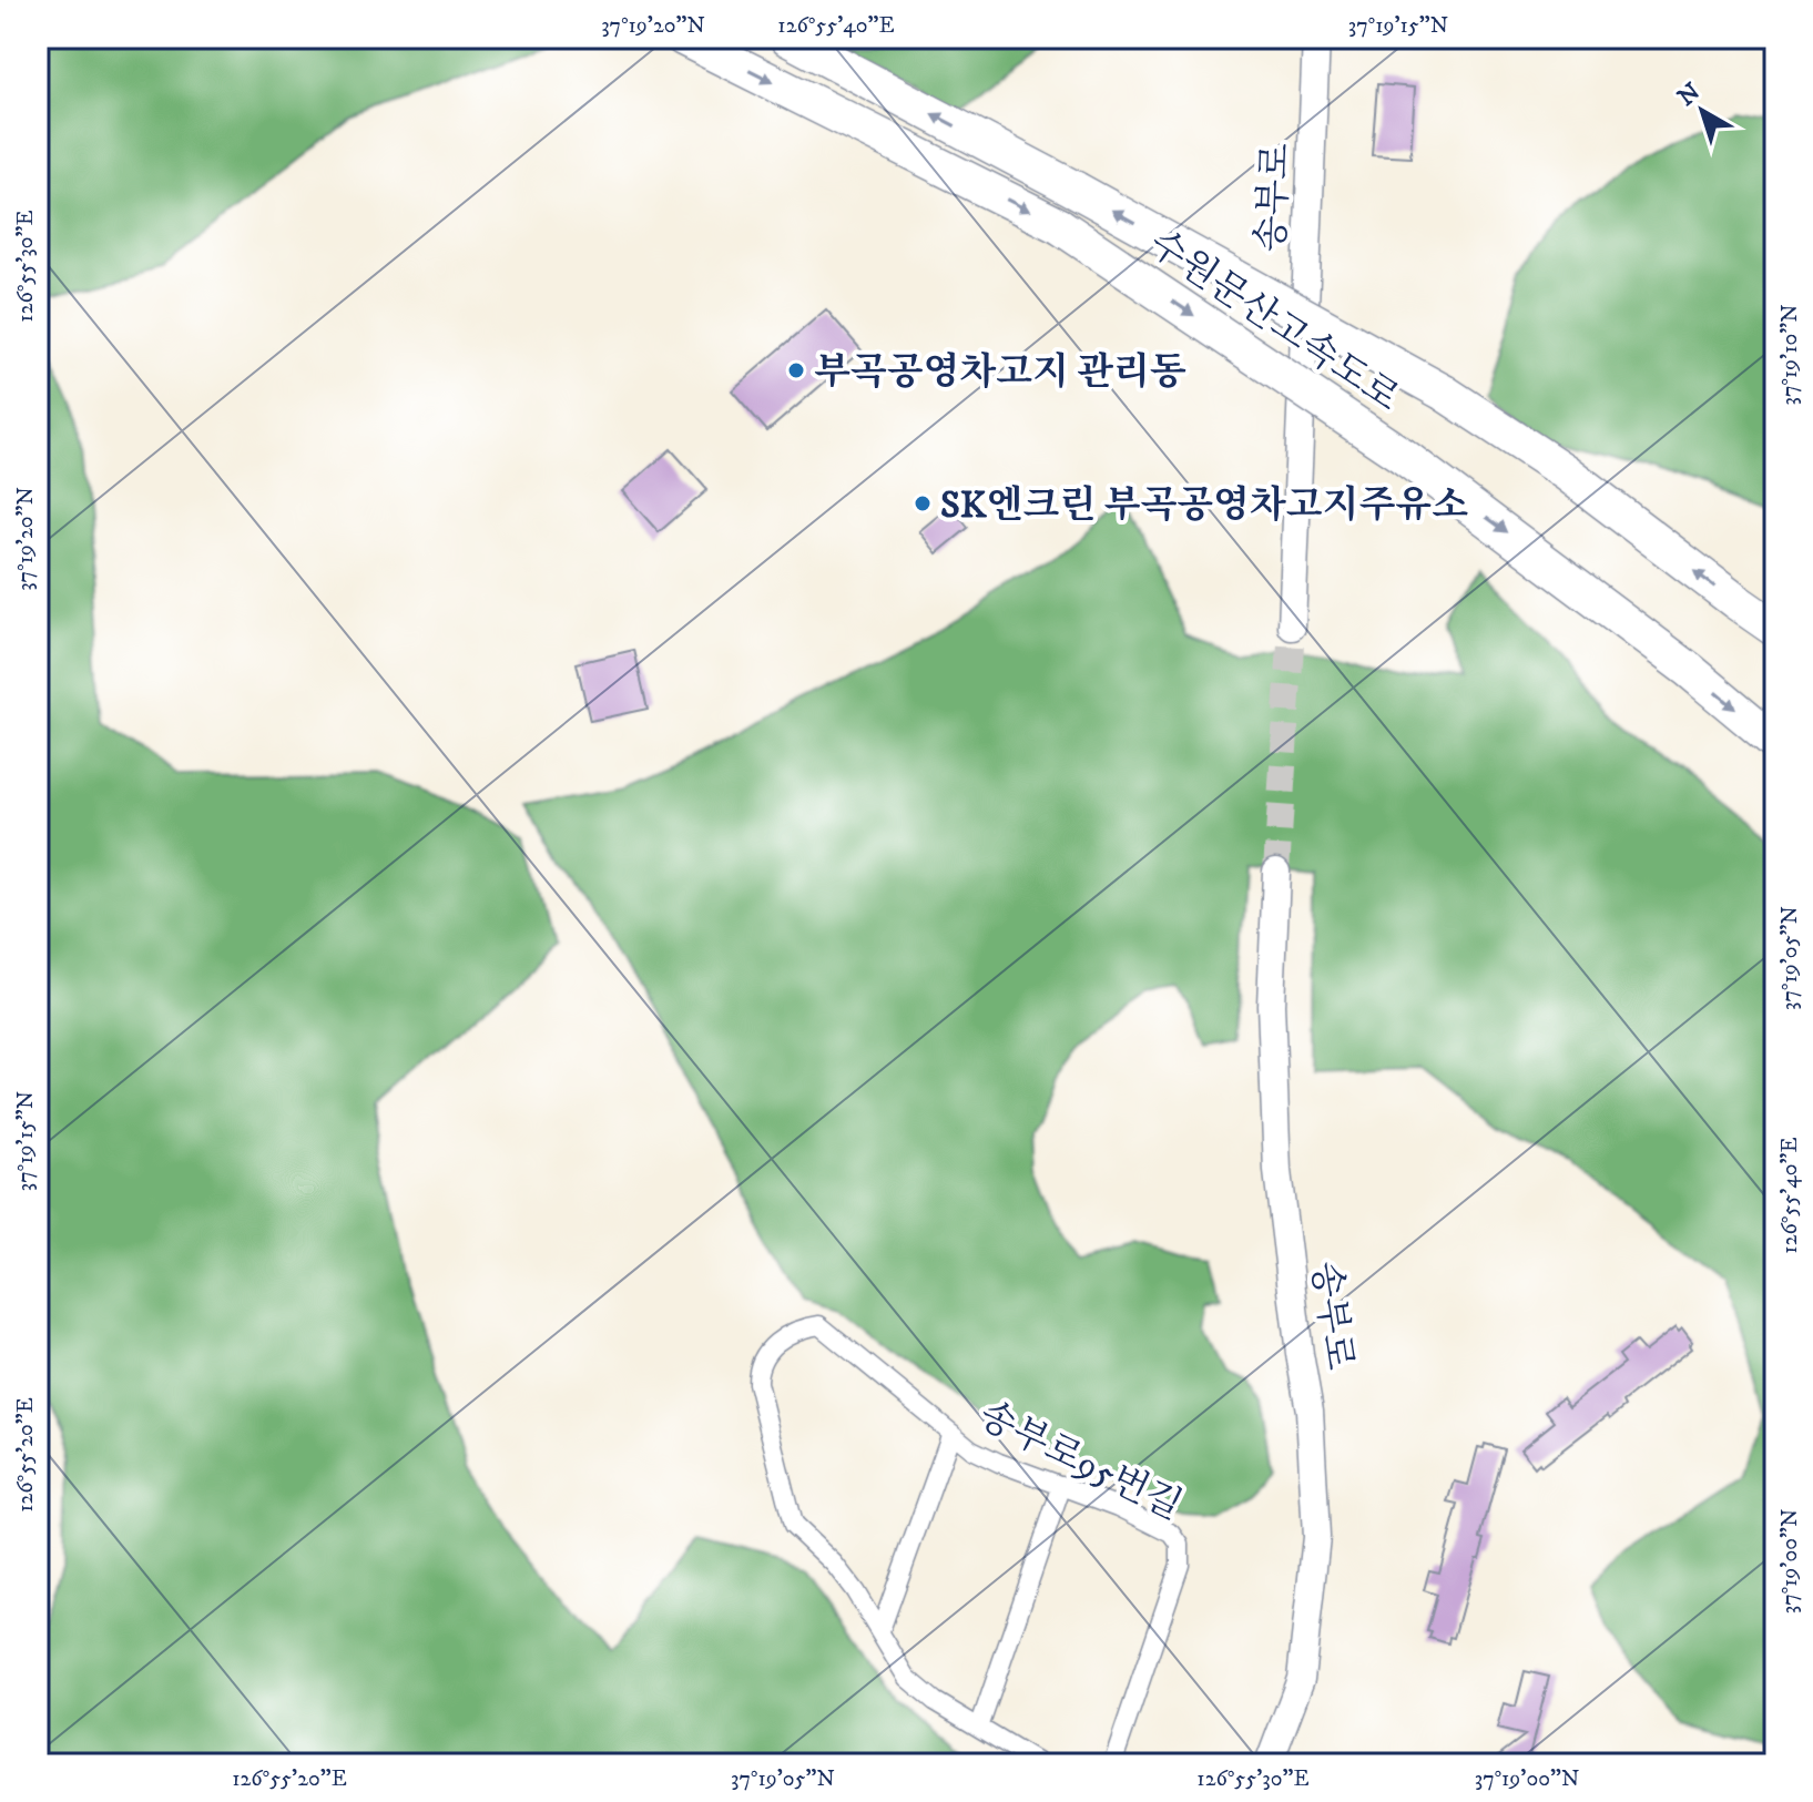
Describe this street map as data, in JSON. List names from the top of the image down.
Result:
{
  "streets": {
    "highway": ["수원문산고속도로"],
    "street": ["송부로", "송부로95번길"]
  },
  "places": ["부곡공영차고지 관리동", "SK엔크린 부곡공영차고지주유소"],
  "north": "top left",
  "coordinates": [
    "37°19'20\"N",
    "126°55'40\"E",
    "37°19'15\"N",
    "126°55'30\"E",
    "37°19'10\"N",
    "37°19'05\"N",
    "126°55'20\"E",
    "37°19'00\"N"
  ]
}
